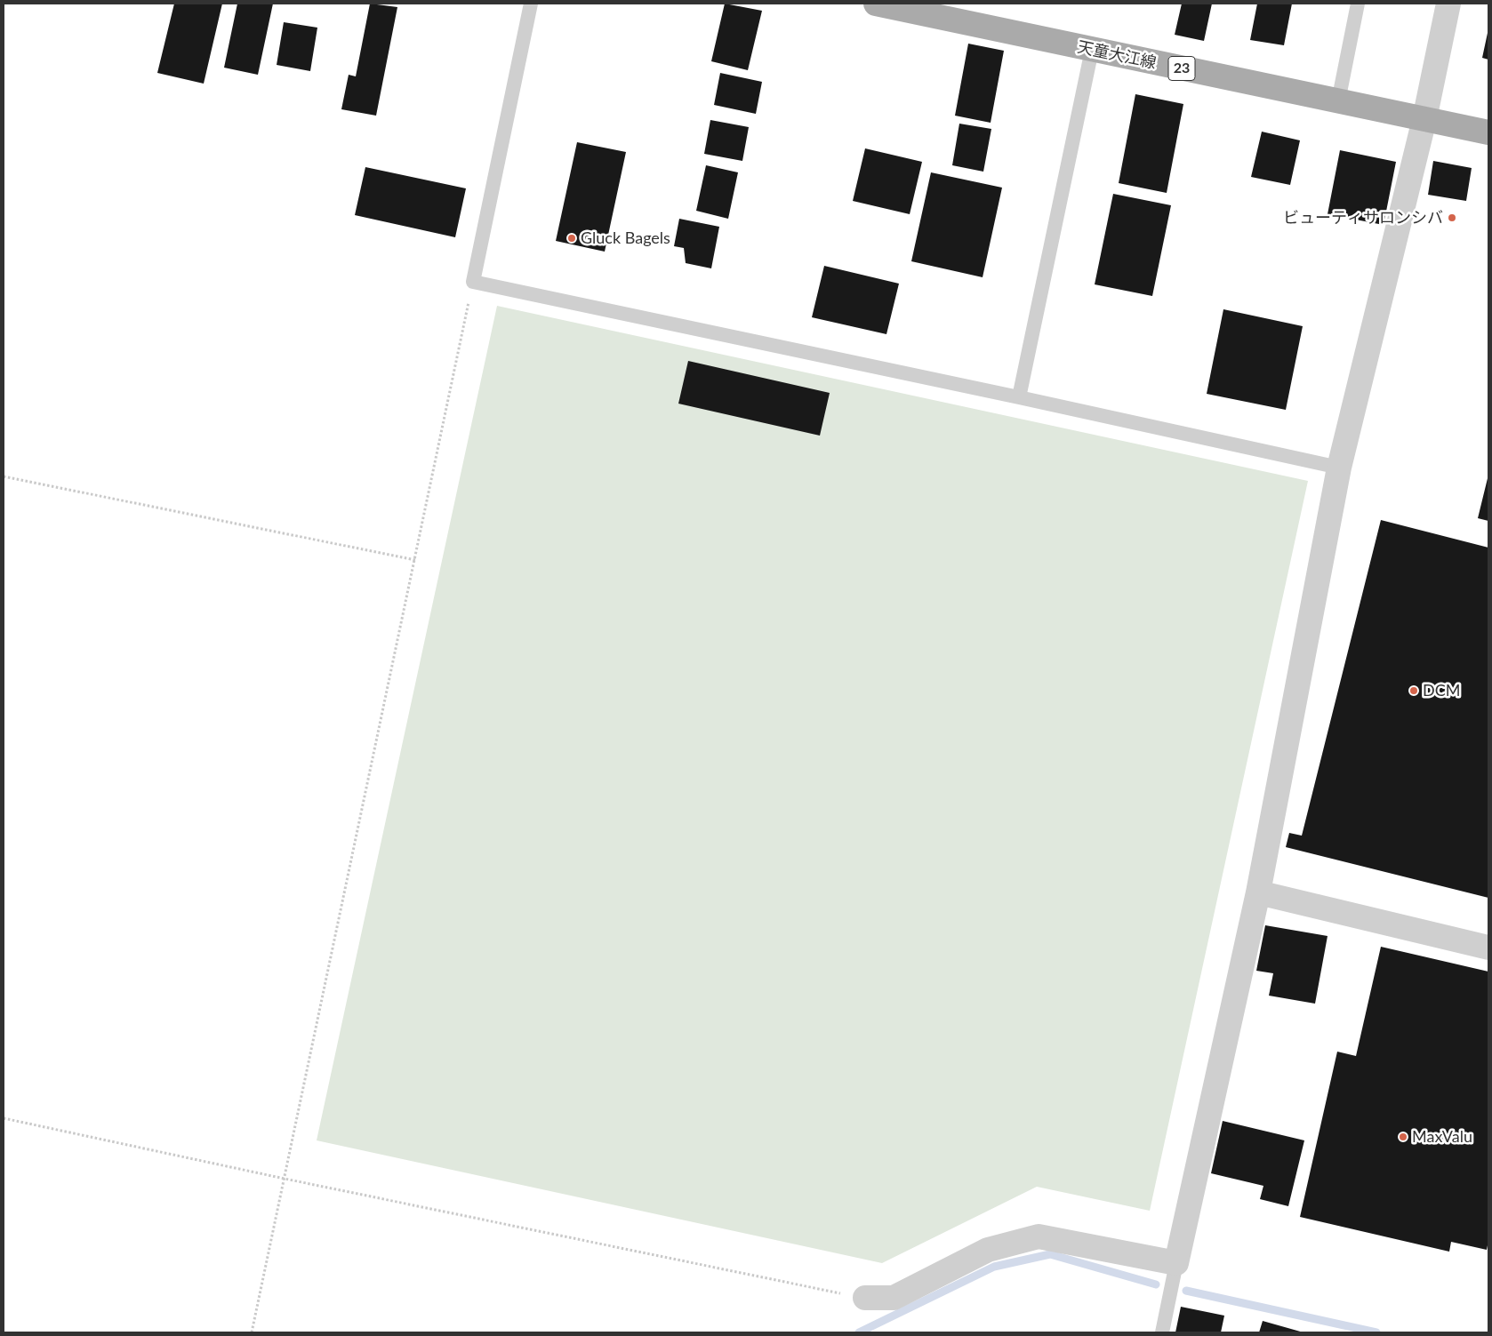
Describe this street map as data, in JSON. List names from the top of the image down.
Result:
{
  "streets": {
    "main road": ["天童大江線", "23"]
  },
  "places": [
    "ビューティサロンシバ",
    "Gluck Bagels",
    "DCM",
    "MaxValu"
  ]
}
